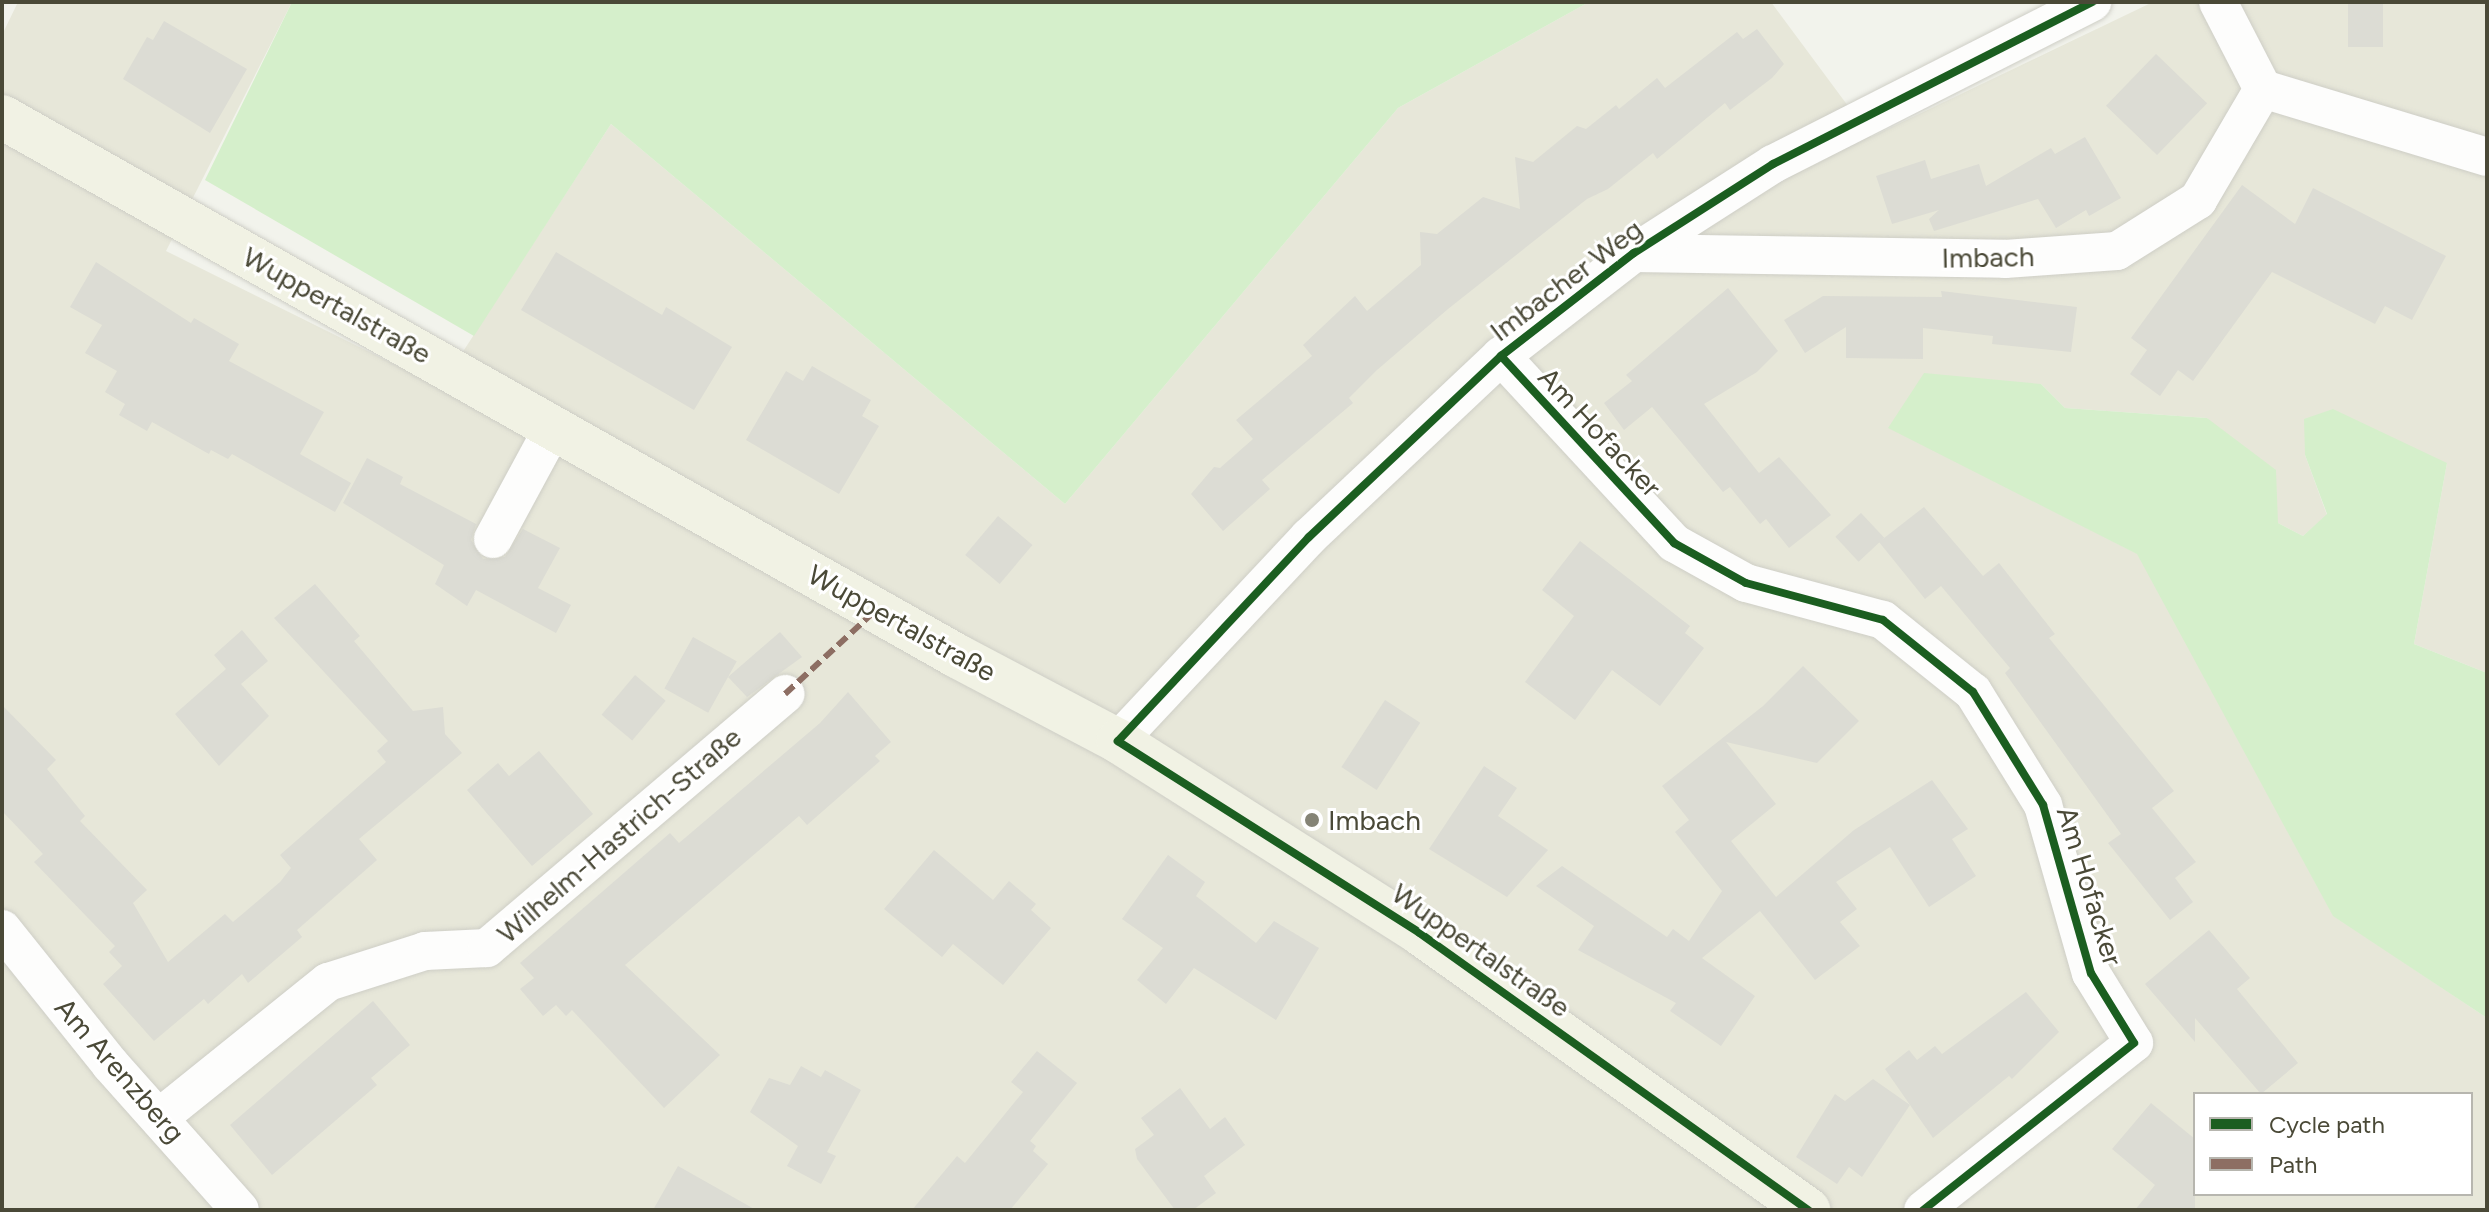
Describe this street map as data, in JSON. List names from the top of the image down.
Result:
{
  "streets": {
    "main road": ["Wuppertalstraße"],
    "street": [
      "Imbach",
      "Imbacher Weg",
      "Am Hofacker",
      "Wilhelm-Hastrich-Straße",
      "Am Arenzberg"
    ]
  },
  "crossings": [
    ["Imbach", "Imbacher Weg"],
    ["Imbacher Weg", "Wuppertalstraße"],
    ["Imbacher Weg", "Am Hofacker"],
    ["Wilhelm-Hastrich-Straße", "Am Arenzberg"]
  ],
  "places": ["Imbach"],
  "legend": ["Cycle path", "Path"]
}
